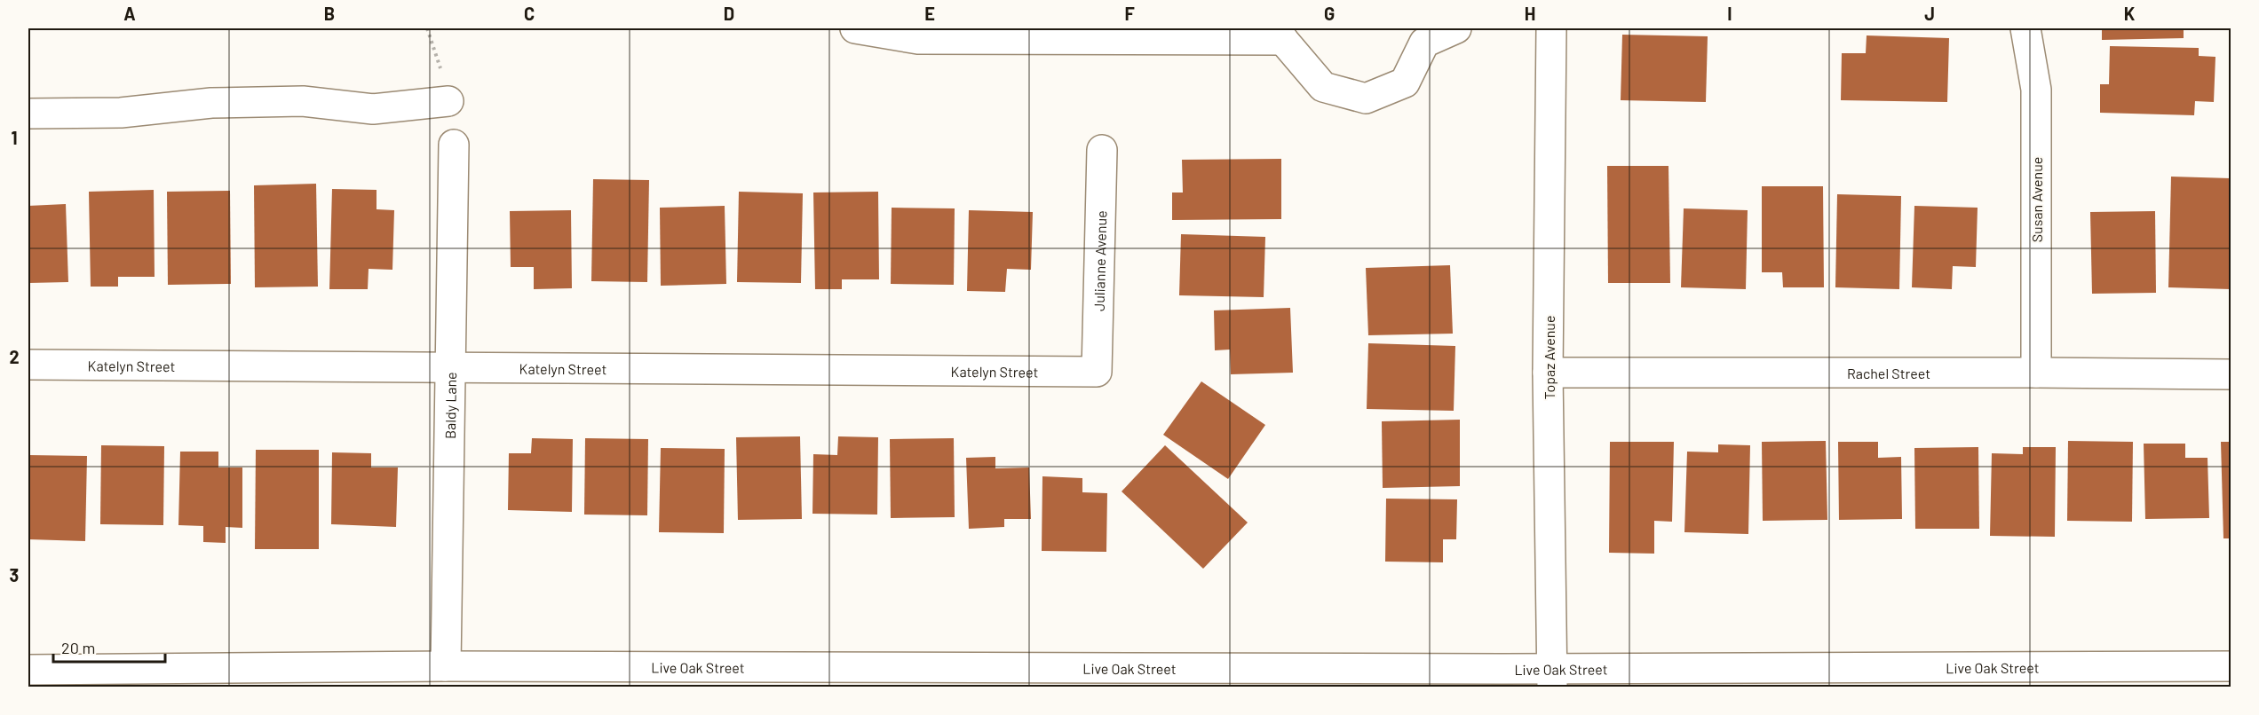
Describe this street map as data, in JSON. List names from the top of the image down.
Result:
{
  "streets": {
    "street": [
      "Susan Avenue",
      "Julianne Avenue",
      "Topaz Avenue",
      "Katelyn Street",
      "Rachel Street",
      "Baldy Lane",
      "Live Oak Street"
    ]
  },
  "crossings": [
    ["Susan Avenue", "Rachel Street"],
    ["Julianne Avenue", "Katelyn Street"],
    ["Topaz Avenue", "Rachel Street"],
    ["Topaz Avenue", "Live Oak Street"],
    ["Katelyn Street", "Baldy Lane"],
    ["Baldy Lane", "Live Oak Street"]
  ],
  "scale_bar": "20 m",
  "grid": {
    "columns": [
      "A",
      "B",
      "C",
      "D",
      "E",
      "F",
      "G",
      "H",
      "I",
      "J",
      "K"
    ],
    "rows": ["1", "2", "3"]
  }
}
